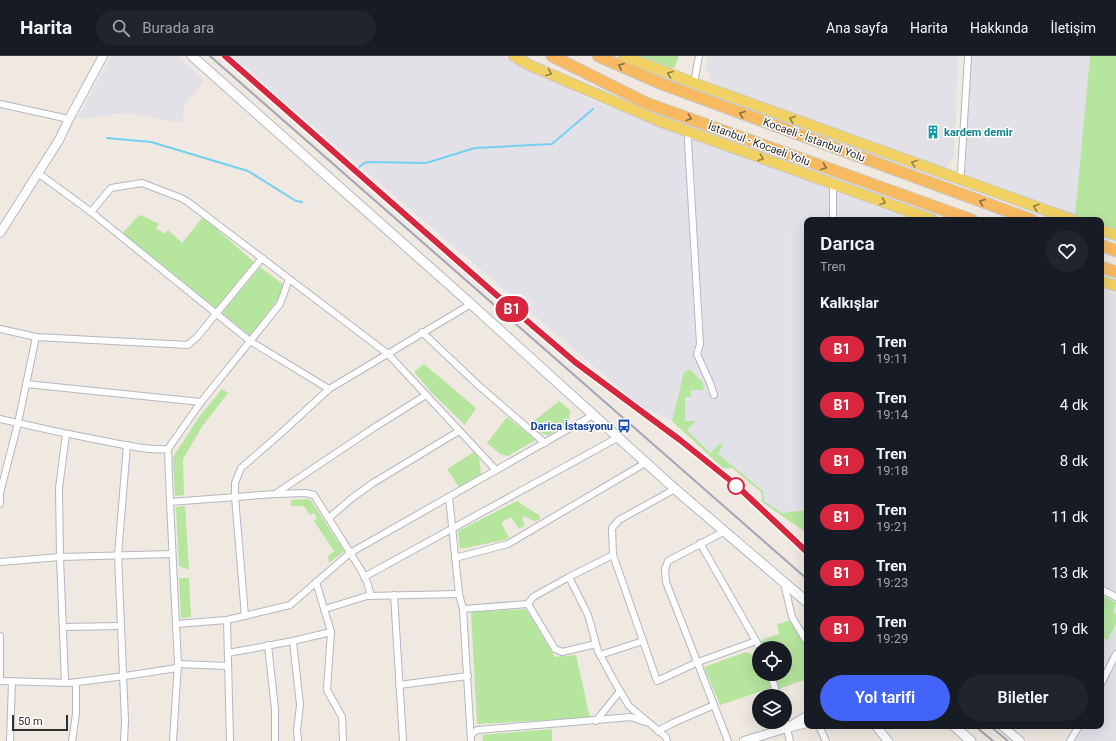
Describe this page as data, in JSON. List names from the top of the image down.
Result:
{
  "streets": {
    "highway": ["Kocaeli - İstanbul Yolu", "İstanbul - Kocaeli Yolu"]
  },
  "one_way": ["Kocaeli - İstanbul Yolu", "İstanbul - Kocaeli Yolu"],
  "places": {
    "building": ["kardem demir"],
    "bus stop": ["Darica İstasyonu"]
  },
  "scale_bar": "50 m",
  "page": {
    "header": "Harita",
    "search": "Burada ara",
    "nav": [
      "Ana sayfa",
      "Harita",
      "Hakkında",
      "İletişim"
    ],
    "on_map": "B1",
    "heading": [
      ["Darıca", "Tren"],
      "Kalkışlar"
    ],
    "list": [
      {
        "mark": "B1",
        "name": "Tren",
        "note": "19:11",
        "value": "1 dk"
      },
      {
        "mark": "B1",
        "name": "Tren",
        "note": "19:14",
        "value": "4 dk"
      },
      {
        "mark": "B1",
        "name": "Tren",
        "note": "19:18",
        "value": "8 dk"
      },
      {
        "mark": "B1",
        "name": "Tren",
        "note": "19:21",
        "value": "11 dk"
      },
      {
        "mark": "B1",
        "name": "Tren",
        "note": "19:23",
        "value": "13 dk"
      },
      {
        "mark": "B1",
        "name": "Tren",
        "note": "19:29",
        "value": "19 dk"
      }
    ],
    "buttons": ["Yol tarifi", "Biletler"],
    "scale": "50 m"
  }
}
